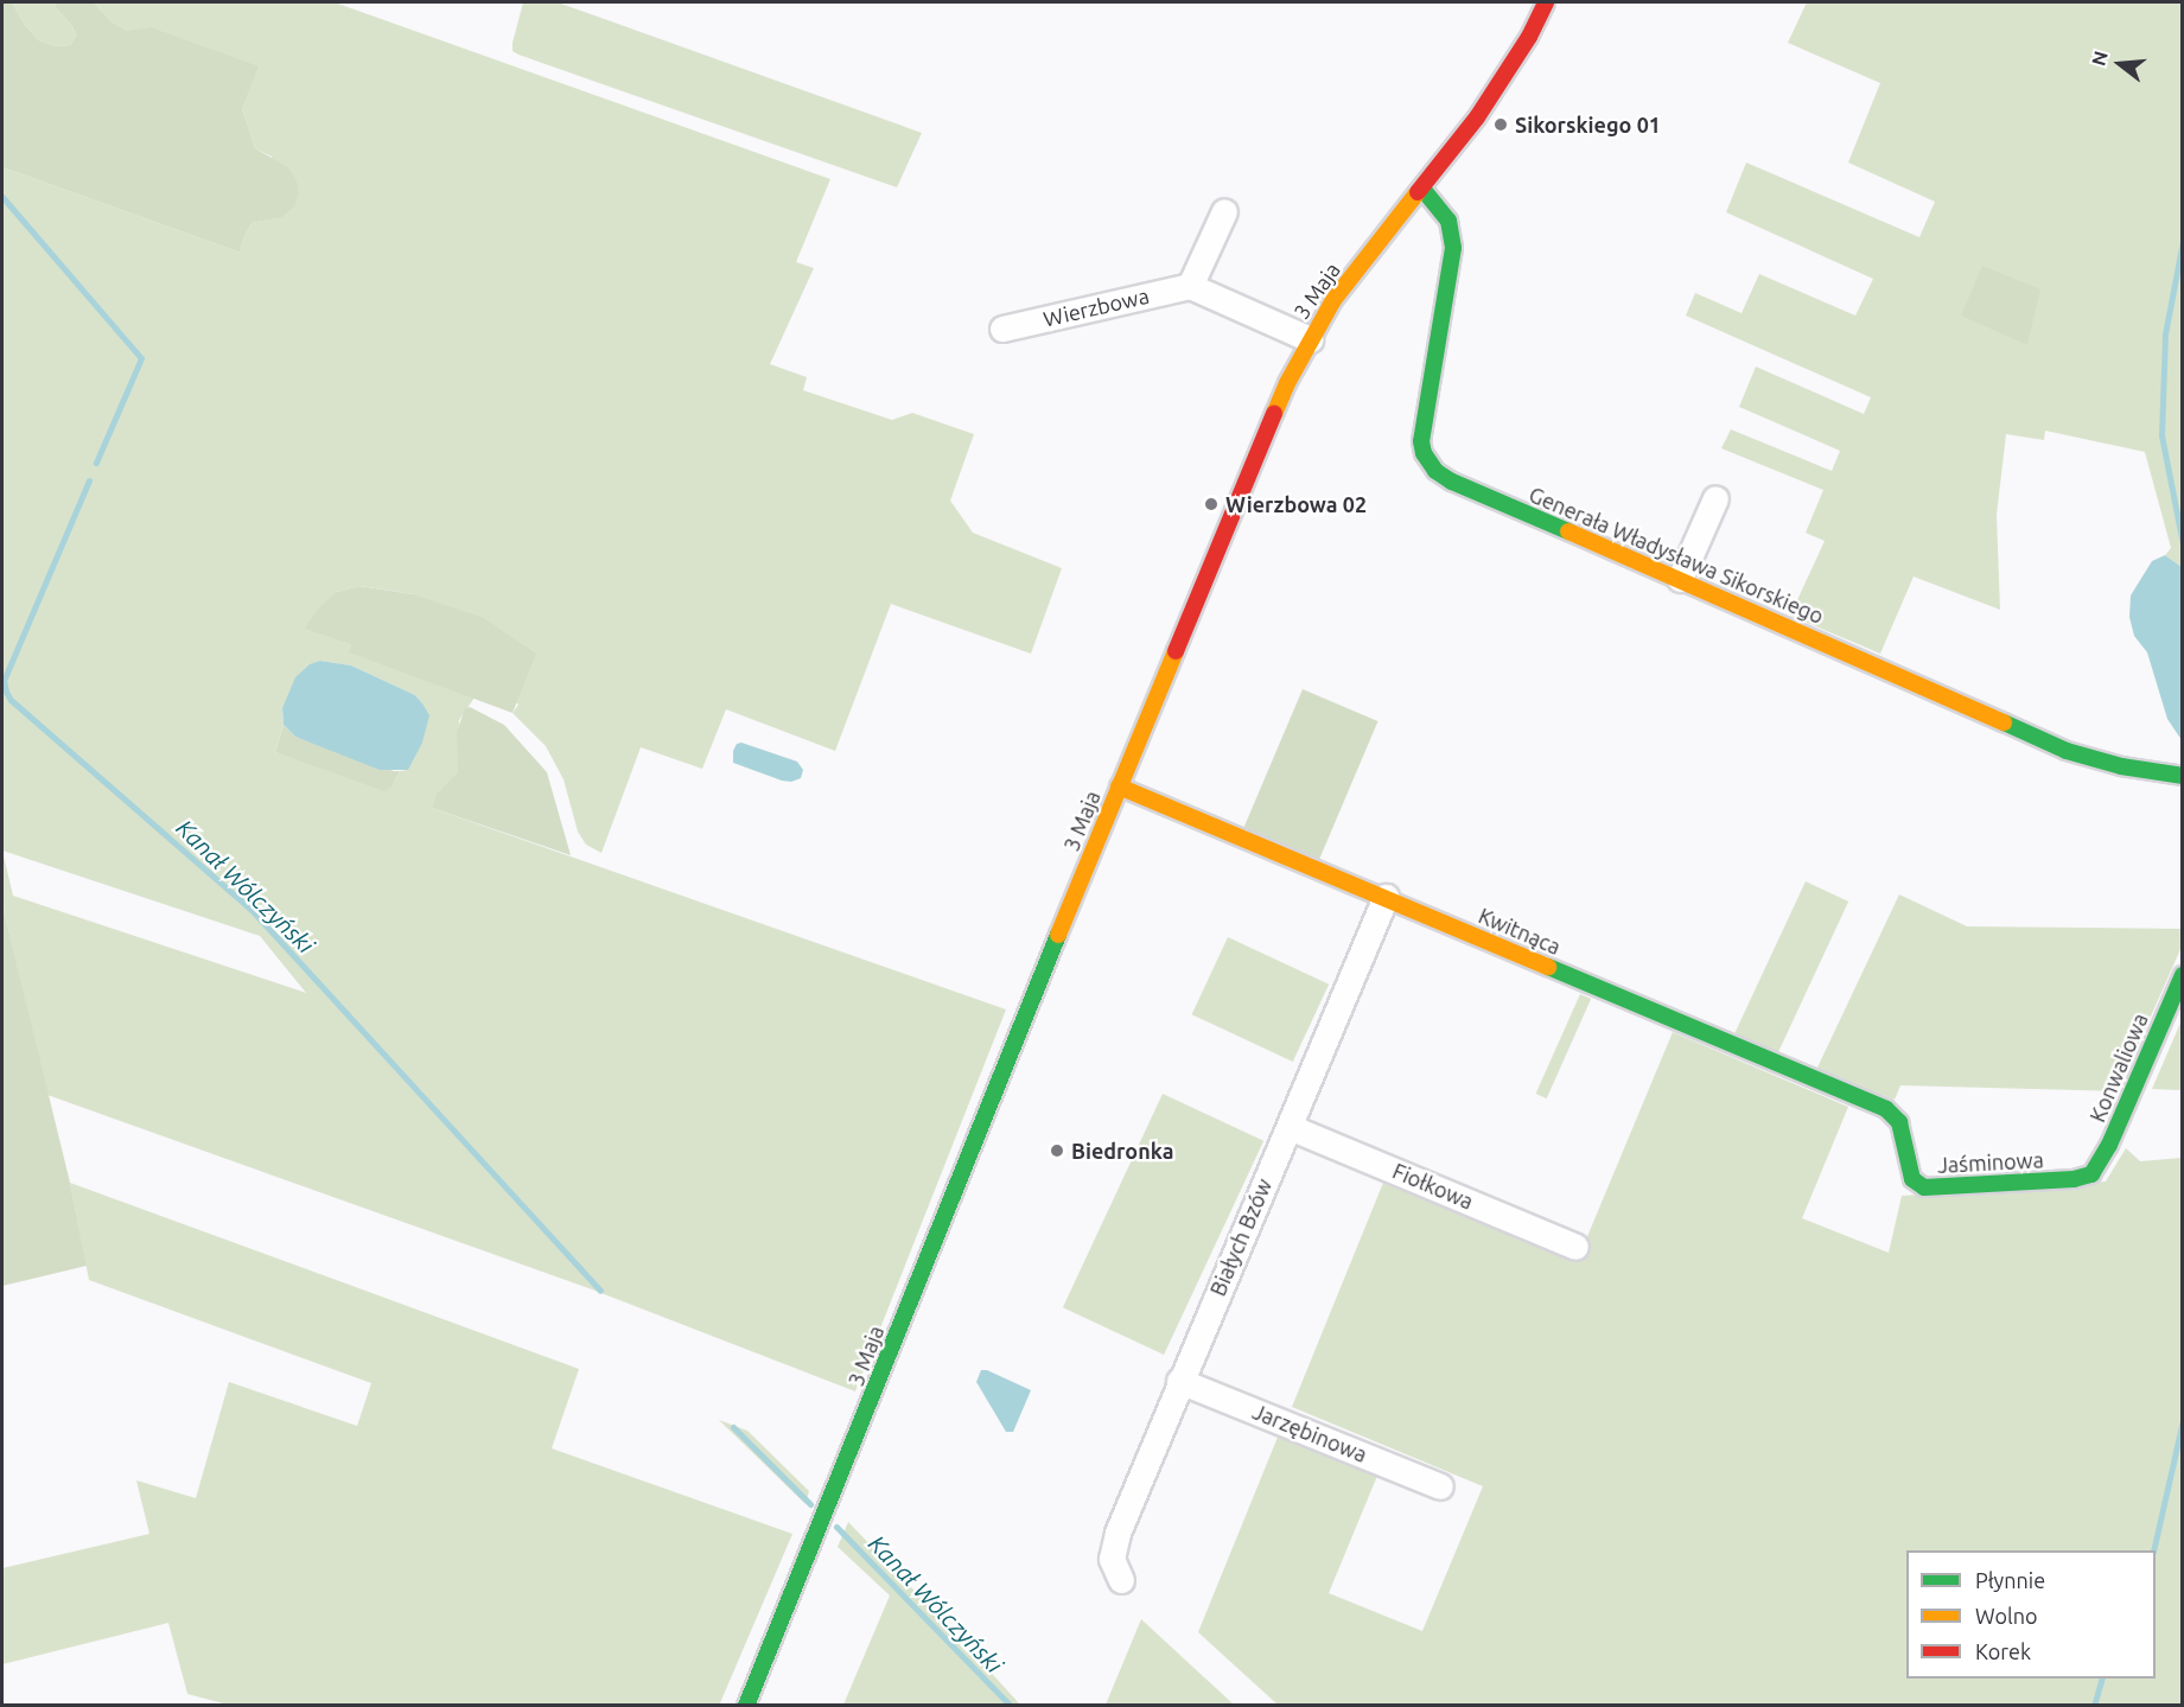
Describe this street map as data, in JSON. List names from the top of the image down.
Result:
{
  "streets": {
    "street": [
      "3 Maja",
      "Wierzbowa",
      "Generała Władysława Sikorskiego",
      "Kwitnąca",
      "Konwaliowa",
      "Jaśminowa",
      "Fiołkowa",
      "Białych Bzów",
      "Jarzębinowa"
    ]
  },
  "crossings": [
    ["3 Maja", "Generała Władysława Sikorskiego"],
    ["3 Maja", "Kwitnąca"],
    ["Kwitnąca", "Jaśminowa"],
    ["Kwitnąca", "Białych Bzów"],
    ["Konwaliowa", "Jaśminowa"],
    ["Fiołkowa", "Białych Bzów"],
    ["Białych Bzów", "Jarzębinowa"]
  ],
  "water": ["Kanał Wólczyński"],
  "places": ["Sikorskiego 01", "Wierzbowa 02", "Biedronka"],
  "legend": ["Płynnie", "Wolno", "Korek"],
  "north": "left"
}
